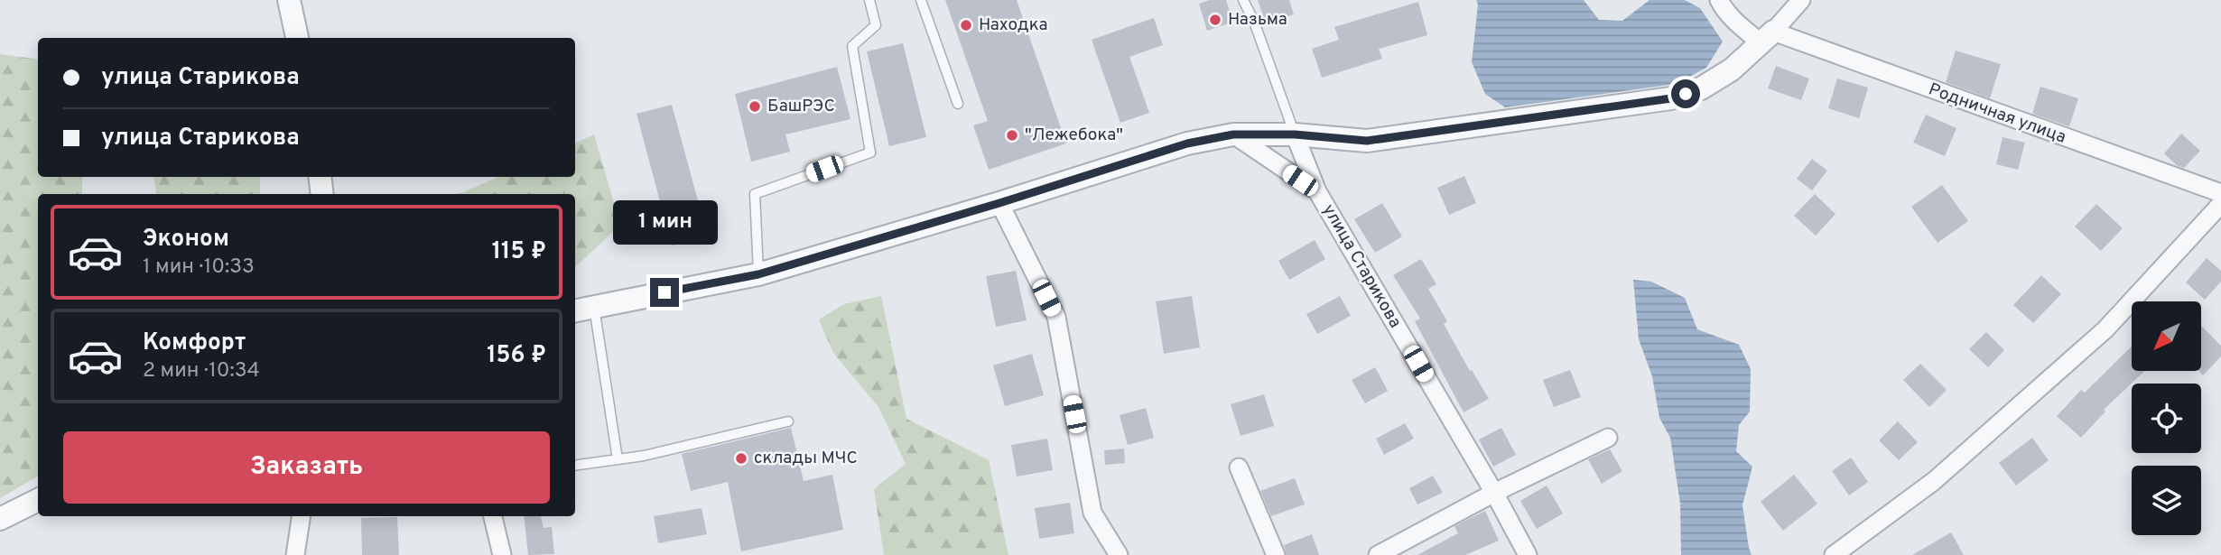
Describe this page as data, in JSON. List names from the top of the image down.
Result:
{
  "streets": {
    "street": ["Родничная улица", "улица Старикова"]
  },
  "places": [
    "Назьма",
    "Находка",
    "БашРЭС",
    "\"Лежебока\"",
    "склады МЧС"
  ],
  "north": "bottom left",
  "page": {
    "banner": ["улица Старикова", "улица Старикова"],
    "bubble": "1 мин",
    "list": [
      {
        "name": "Эконом",
        "note": "1 мин · 10:33",
        "value": "115 ₽"
      },
      {
        "name": "Комфорт",
        "note": "2 мин · 10:34",
        "value": "156 ₽"
      }
    ],
    "buttons": "Заказать"
  }
}
